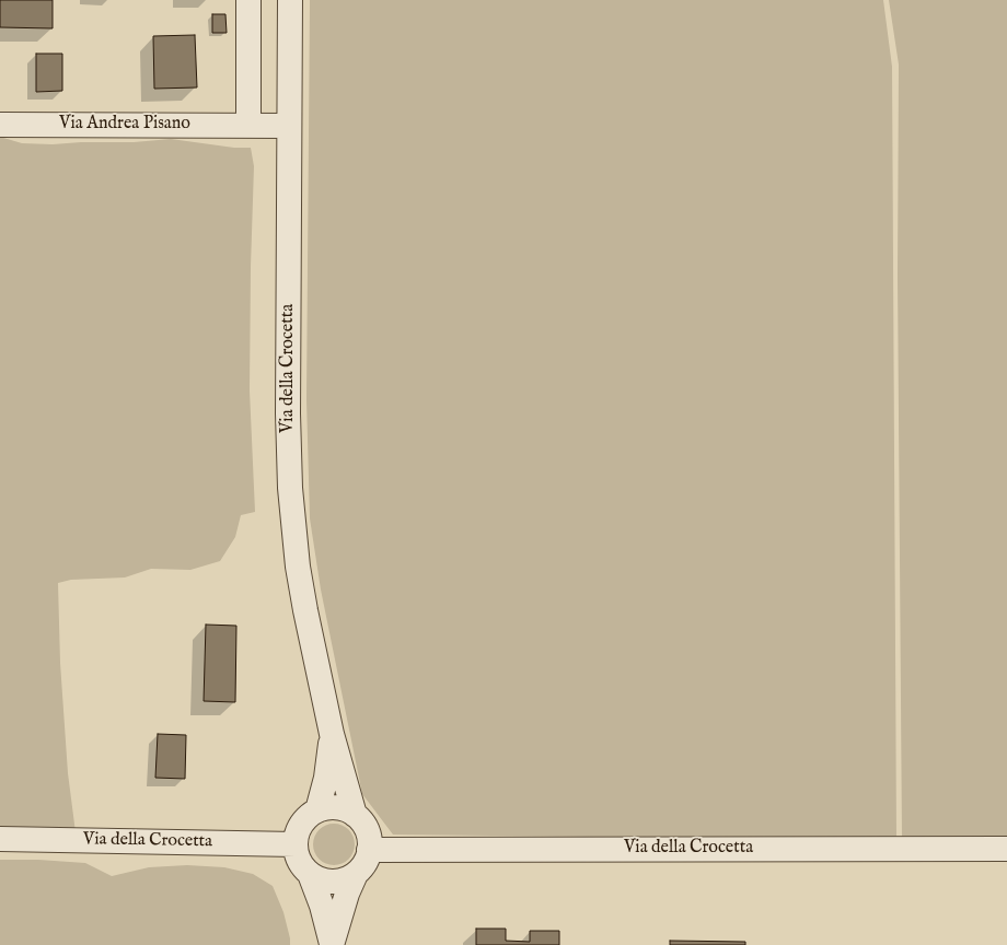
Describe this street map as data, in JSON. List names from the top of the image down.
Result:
{
  "streets": {
    "street": ["Via Andrea Pisano", "Via della Crocetta"]
  },
  "crossings": [
    ["Via Andrea Pisano", "Via della Crocetta"]
  ]
}
